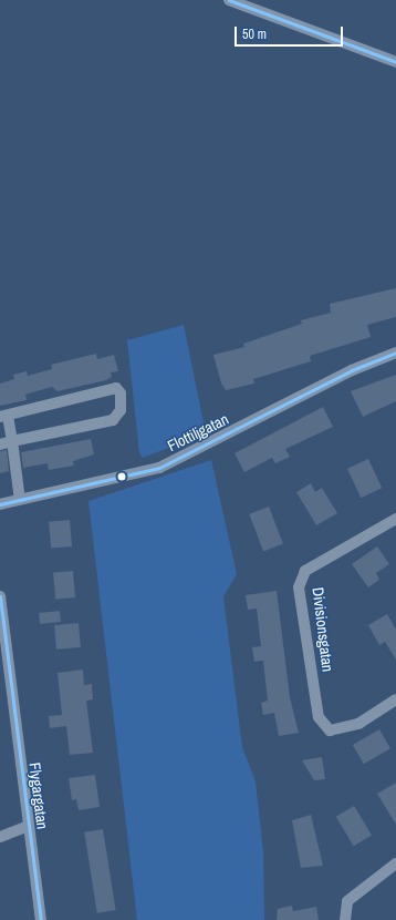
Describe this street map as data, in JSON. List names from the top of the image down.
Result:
{
  "streets": {
    "street": ["Flottiljgatan", "Divisionsgatan", "Flygargatan"]
  },
  "scale_bar": "50 m"
}
